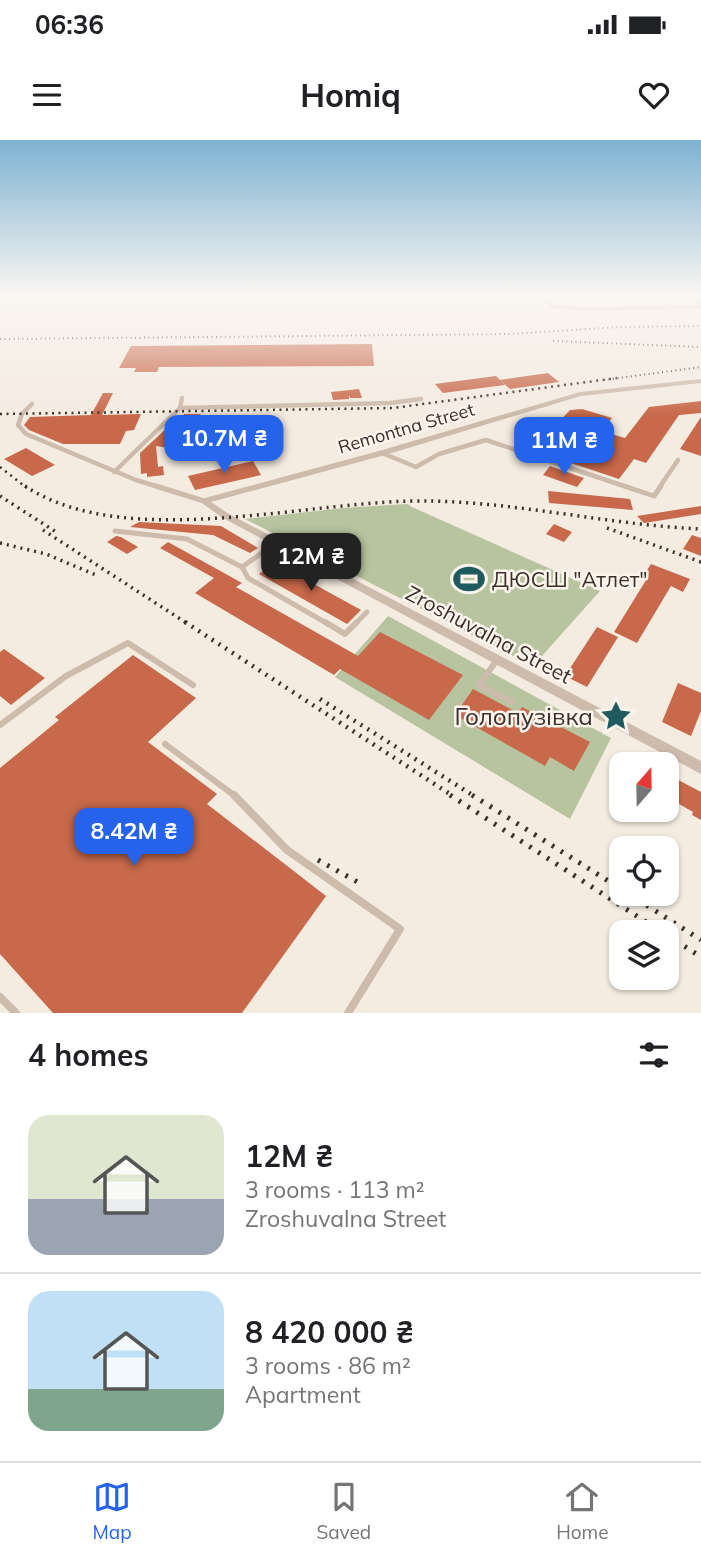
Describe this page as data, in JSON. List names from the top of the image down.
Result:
{
  "streets": {
    "street": ["Remontna Street", "Zroshuvalna Street"]
  },
  "crossings": [
    ["Remontna Street", "Zroshuvalna Street"]
  ],
  "places": {
    "sports": ["ДЮСШ \"Атлет\""],
    "place": ["Голопузівка"]
  },
  "north": "top",
  "page": {
    "status": "06:36",
    "header": "Homiq",
    "price": [
      "10.7M ₴",
      "11M ₴",
      "12M ₴",
      "8.42M ₴"
    ],
    "heading": "4 homes",
    "list": [
      {
        "name": "12M ₴",
        "note": "3 rooms · 113 m² · Zroshuvalna Street"
      },
      {
        "name": "8 420 000 ₴",
        "note": "3 rooms · 86 m² · Apartment"
      }
    ],
    "tabs": ["Map", "Saved", "Home"]
  }
}
